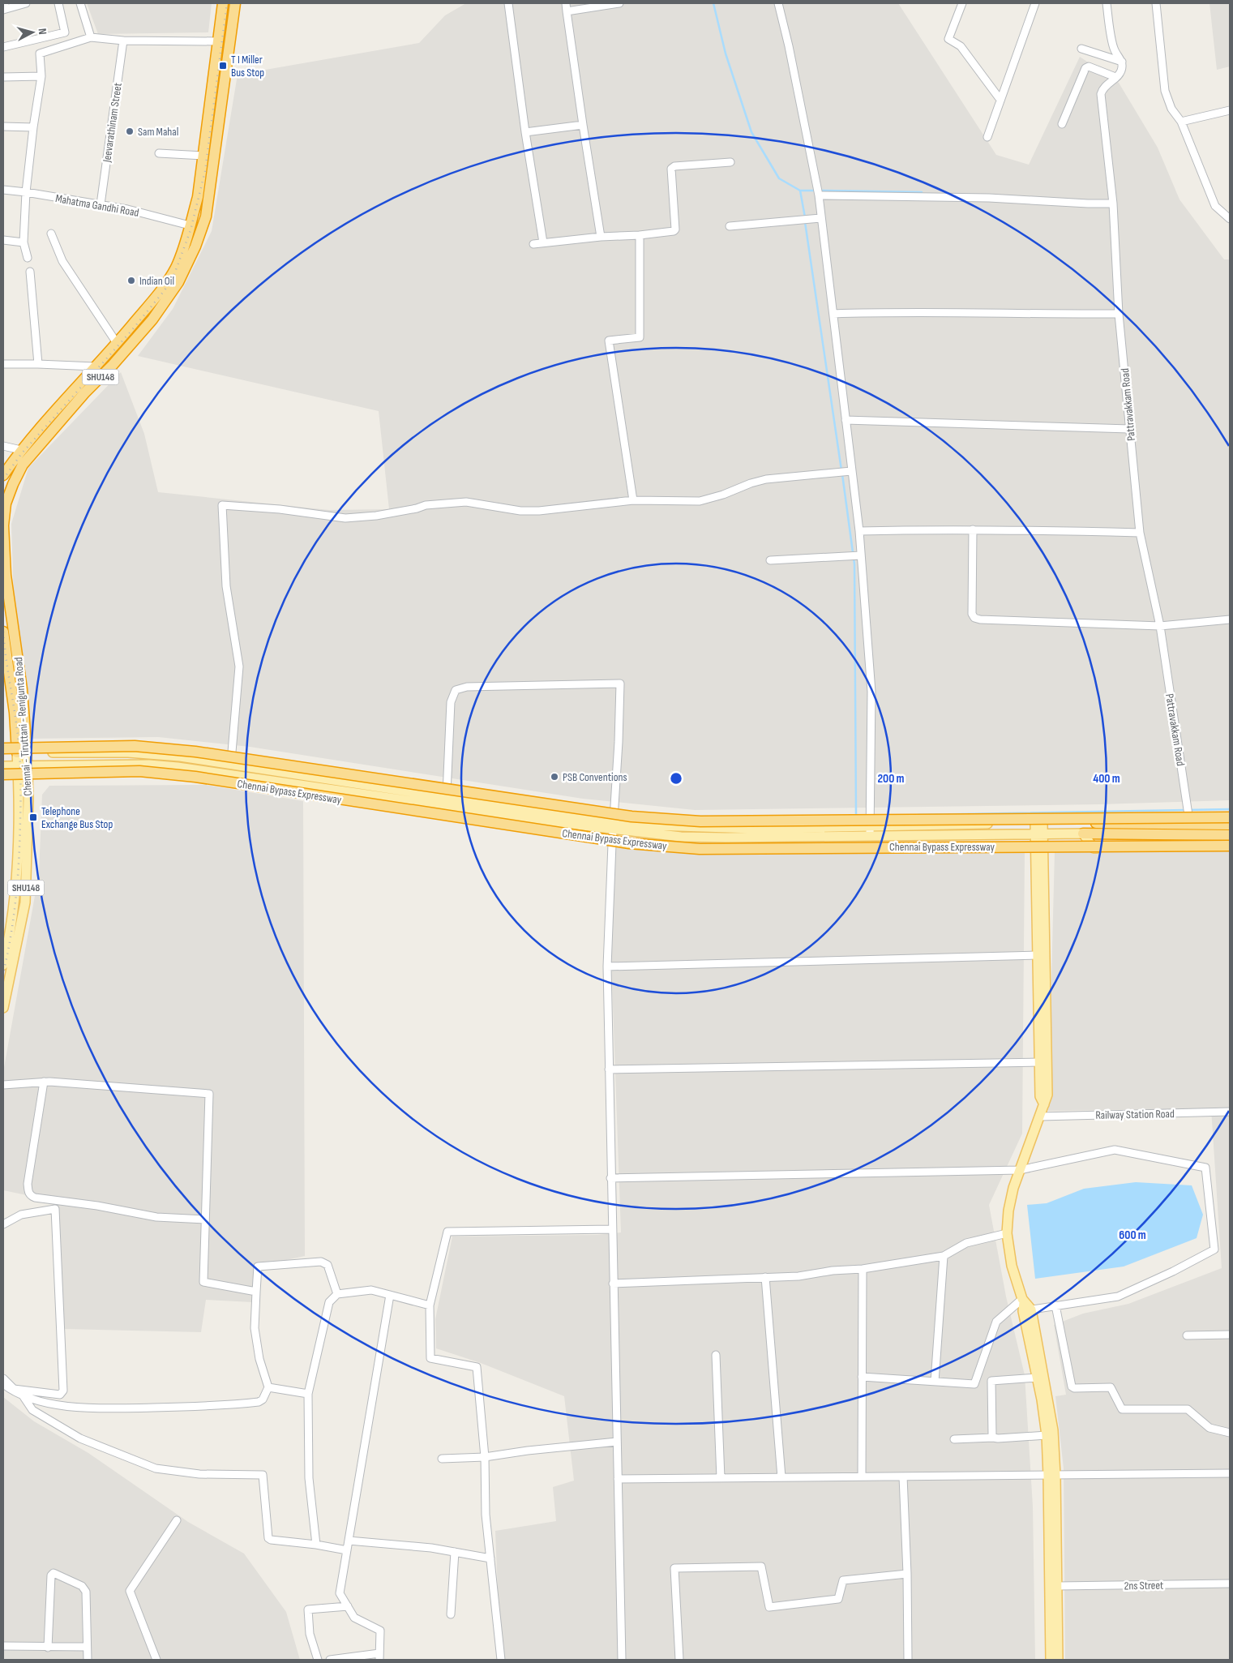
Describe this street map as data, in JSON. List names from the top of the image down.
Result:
{
  "streets": {
    "highway": ["SHU148", "Chennai - Tiruttani - Renigunta Road", "Chennai Bypass Expressway"],
    "street": [
      "Jeevarathinam Street",
      "Mahatma Gandhi Road",
      "Pattravakkam Road",
      "Railway Station Road",
      "2ns Street"
    ]
  },
  "crossings": [
    ["Jeevarathinam Street", "Mahatma Gandhi Road"],
    ["Mahatma Gandhi Road", "SHU148"]
  ],
  "places": {
    "transit": ["T I Miller Bus Stop", "Telephone Exchange Bus Stop"],
    "other": ["Sam Mahal", "Indian Oil", "PSB Conventions"]
  },
  "north": "right",
  "rings": ["200 m", "400 m", "600 m"]
}
